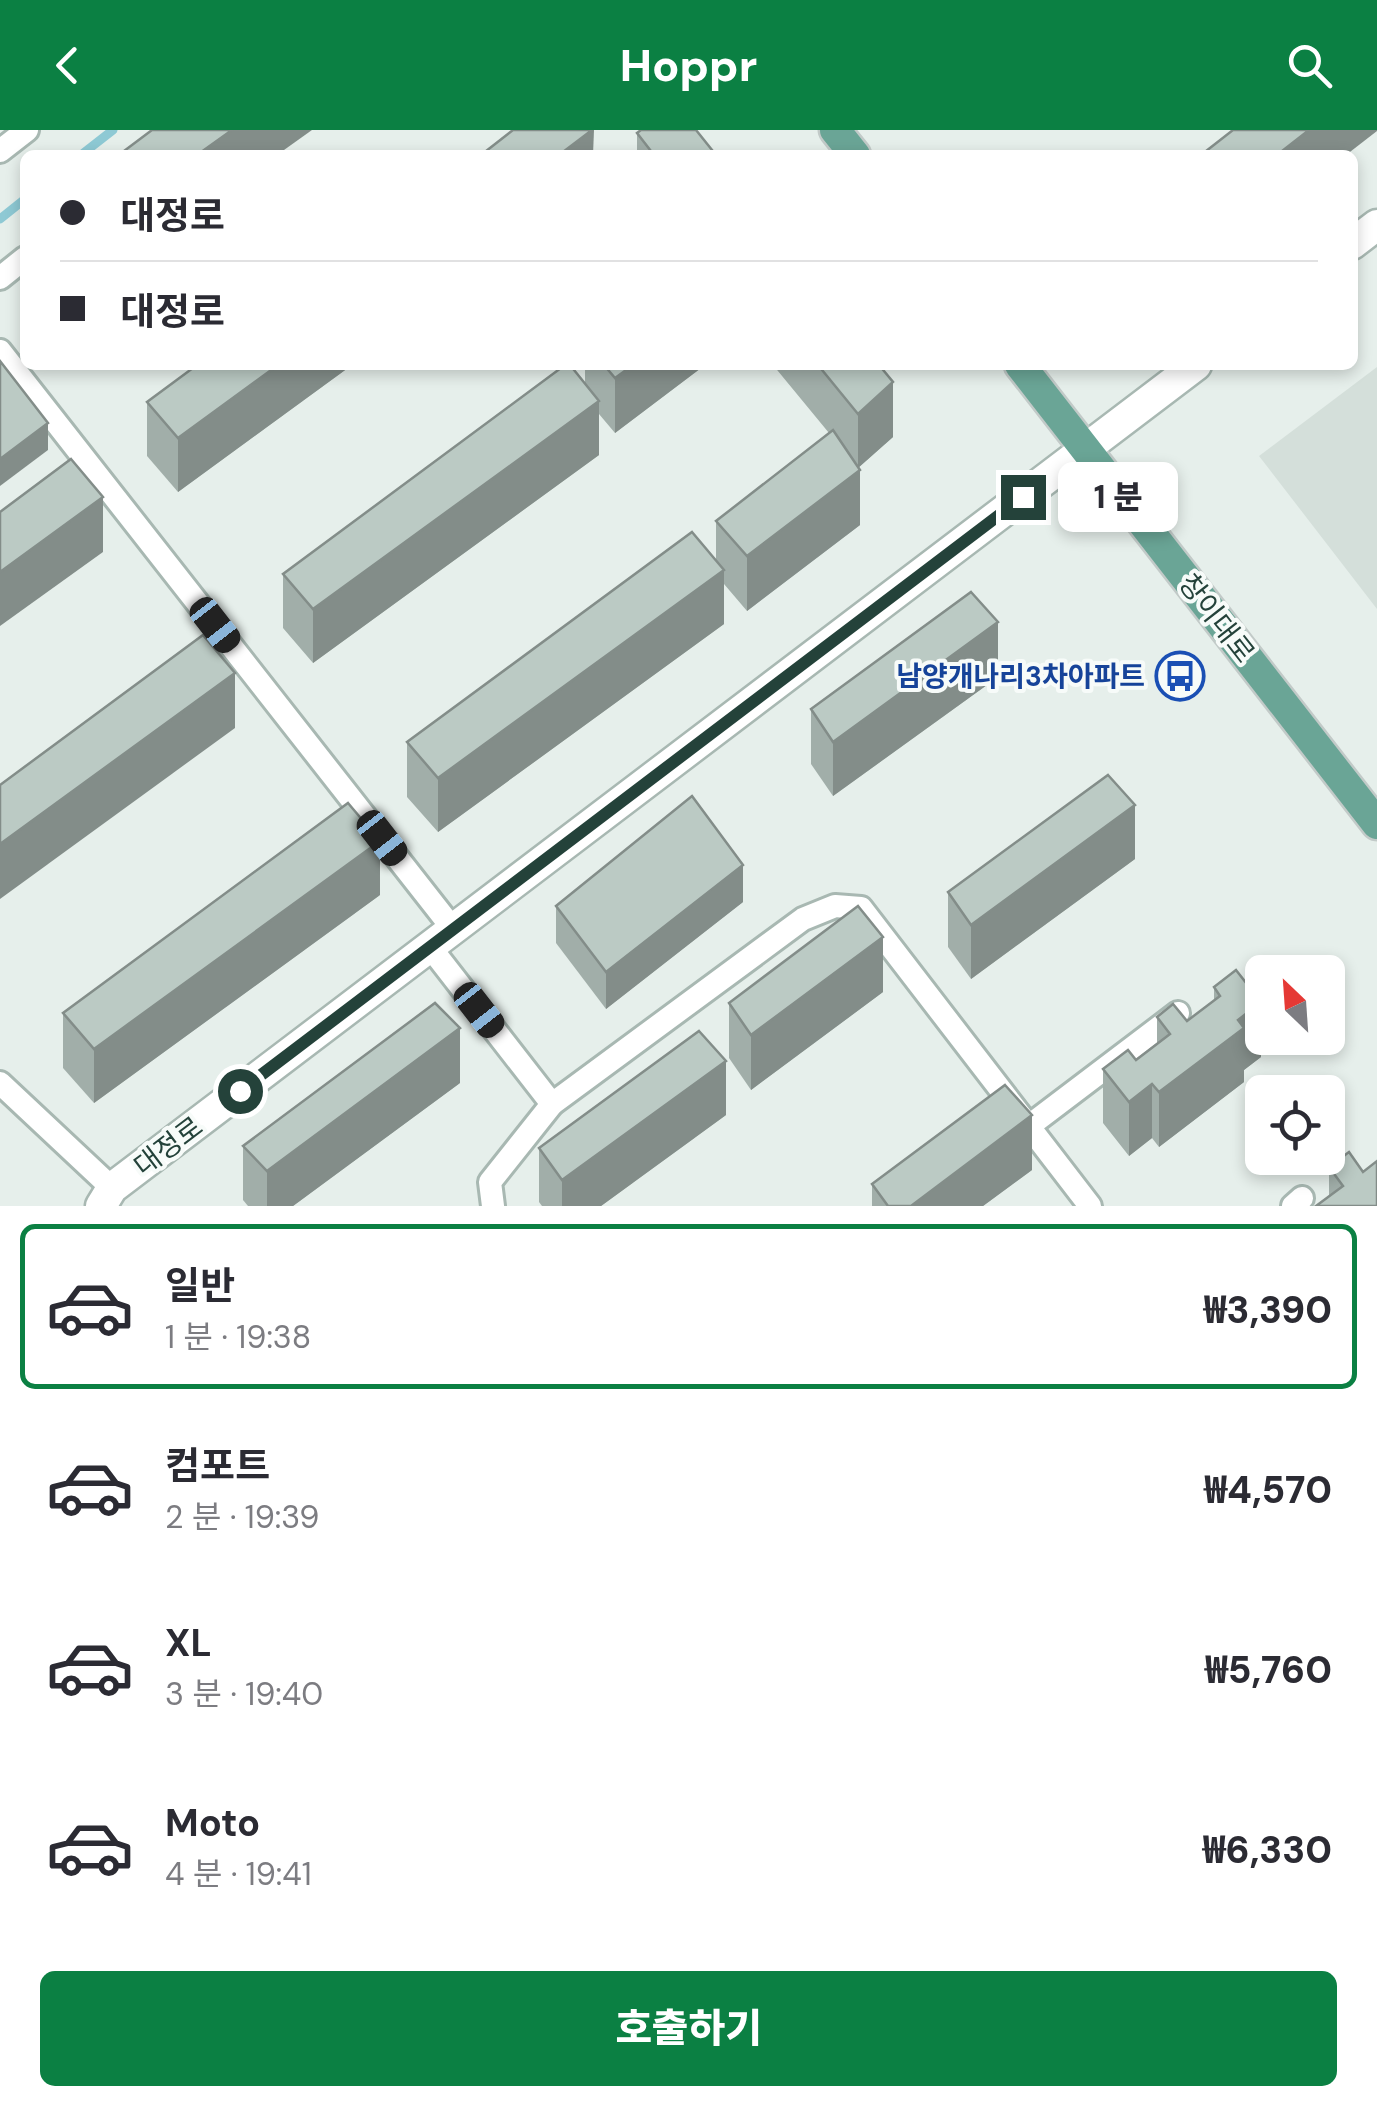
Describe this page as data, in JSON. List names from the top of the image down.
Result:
{
  "streets": {
    "main road": ["창이대로"],
    "street": ["대정로"]
  },
  "crossings": [
    ["창이대로", "대정로"]
  ],
  "places": {
    "bus stop": ["남양개나리3차아파트"]
  },
  "north": "top left",
  "page": {
    "header": "Hoppr",
    "banner": ["대정로", "대정로"],
    "bubble": "1 분",
    "list": [
      {
        "name": "일반",
        "note": "1 분 · 19:38",
        "value": "₩3,390"
      },
      {
        "name": "컴포트",
        "note": "2 분 · 19:39",
        "value": "₩4,570"
      },
      {
        "name": "XL",
        "note": "3 분 · 19:40",
        "value": "₩5,760"
      },
      {
        "name": "Moto",
        "note": "4 분 · 19:41",
        "value": "₩6,330"
      }
    ],
    "buttons": "호출하기"
  }
}
